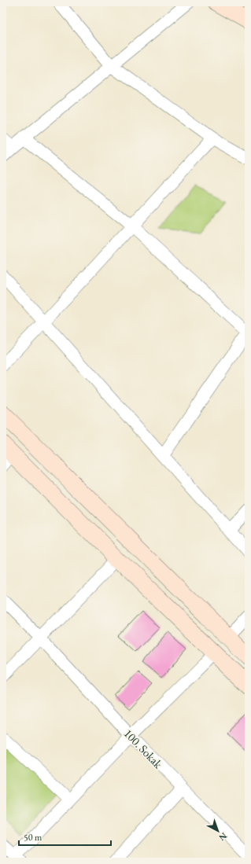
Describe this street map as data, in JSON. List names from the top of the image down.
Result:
{
  "streets": {
    "street": ["100. Sokak"]
  },
  "scale_bar": "50 m",
  "north": "bottom right"
}
